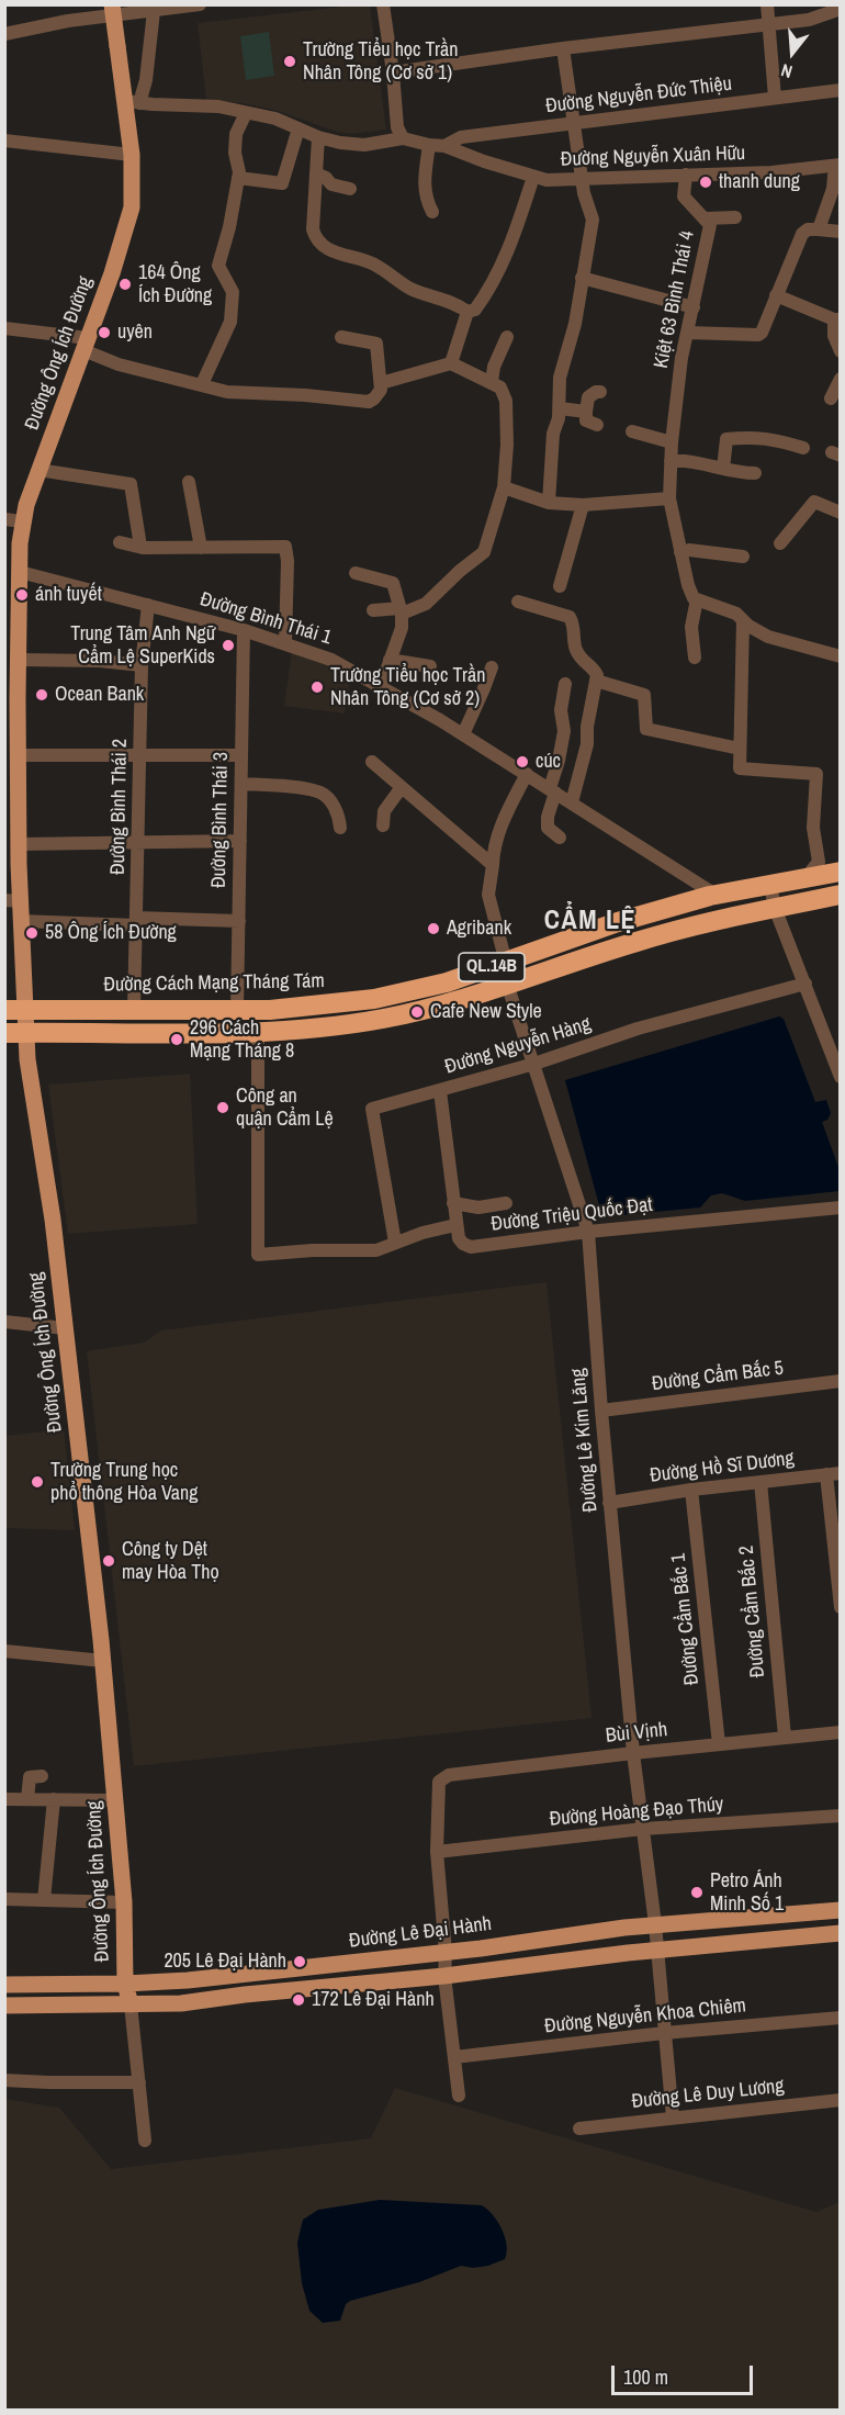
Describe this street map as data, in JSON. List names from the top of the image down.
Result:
{
  "streets": {
    "highway": ["QL.14B", "Đường Cách Mạng Tháng Tám"],
    "main road": ["Đường Ông Ích Đường", "Đường Lê Đại Hành"],
    "street": [
      "Đường Nguyễn Đức Thiệu",
      "Đường Nguyễn Xuân Hữu",
      "Kiệt 63 Bình Thái 4",
      "Đường Bình Thái 1",
      "Đường Bình Thái 2",
      "Đường Bình Thái 3",
      "Đường Nguyễn Hàng",
      "Đường Triệu Quốc Đạt",
      "Đường Cẩm Bắc 5",
      "Đường Lê Kim Lăng",
      "Đường Hồ Sĩ Dương",
      "Đường Cẩm Bắc 2",
      "Đường Cẩm Bắc 1",
      "Bùi Vịnh",
      "Đường Hoàng Đạo Thúy",
      "Đường Nguyễn Khoa Chiêm",
      "Đường Lê Duy Lương"
    ]
  },
  "crossings": [
    ["Đường Nguyễn Đức Thiệu", "Đường Nguyễn Xuân Hữu"],
    ["Đường Nguyễn Xuân Hữu", "Kiệt 63 Bình Thái 4"],
    ["Đường Ông Ích Đường", "Đường Bình Thái 1"],
    ["Đường Ông Ích Đường", "QL.14B"],
    ["Đường Ông Ích Đường", "Đường Cách Mạng Tháng Tám"],
    ["Đường Ông Ích Đường", "Đường Lê Đại Hành"],
    ["Đường Bình Thái 1", "Đường Bình Thái 2"],
    ["Đường Bình Thái 1", "Đường Bình Thái 3"],
    ["Đường Bình Thái 1", "Đường Cách Mạng Tháng Tám"],
    ["Đường Bình Thái 1", "Đường Lê Kim Lăng"],
    ["Đường Bình Thái 2", "Đường Cách Mạng Tháng Tám"],
    ["Đường Bình Thái 3", "Đường Cách Mạng Tháng Tám"],
    ["QL.14B", "Đường Lê Kim Lăng"],
    ["Đường Cách Mạng Tháng Tám", "Đường Lê Kim Lăng"],
    ["Đường Nguyễn Hàng", "Đường Lê Kim Lăng"],
    ["Đường Triệu Quốc Đạt", "Đường Lê Kim Lăng"],
    ["Đường Cẩm Bắc 5", "Đường Lê Kim Lăng"],
    ["Đường Lê Kim Lăng", "Đường Hồ Sĩ Dương"],
    ["Đường Lê Kim Lăng", "Bùi Vịnh"],
    ["Đường Lê Kim Lăng", "Đường Hoàng Đạo Thúy"],
    ["Đường Lê Kim Lăng", "Đường Lê Đại Hành"],
    ["Đường Lê Kim Lăng", "Đường Nguyễn Khoa Chiêm"],
    ["Đường Lê Kim Lăng", "Đường Lê Duy Lương"],
    ["Đường Hồ Sĩ Dương", "Đường Cẩm Bắc 2"],
    ["Đường Hồ Sĩ Dương", "Đường Cẩm Bắc 1"],
    ["Đường Cẩm Bắc 2", "Bùi Vịnh"],
    ["Đường Cẩm Bắc 1", "Bùi Vịnh"],
    ["Bùi Vịnh", "Đường Hoàng Đạo Thúy"]
  ],
  "districts": ["CẨM LỆ"],
  "places": [
    "Trường Tiểu học Trần Nhân Tông (Cơ sở 1)",
    "thanh dung",
    "164 Ông Ích Đường",
    "uyên",
    "ánh tuyết",
    "Trung Tâm Anh Ngữ Cẩm Lệ SuperKids",
    "Trường Tiểu học Trần Nhân Tông (Cơ sở 2)",
    "Ocean Bank",
    "cúc",
    "Agribank",
    "58 Ông Ích Đường",
    "Cafe New Style",
    "296 Cách Mạng Tháng 8",
    "Công an quận Cẩm Lệ",
    "Trường Trung học phổ thông Hòa Vang",
    "Công ty Dệt may Hòa Thọ",
    "Petro Ánh Minh Số 1",
    "205 Lê Đại Hành",
    "172 Lê Đại Hành"
  ],
  "scale_bar": "100 m",
  "north": "bottom"
}
